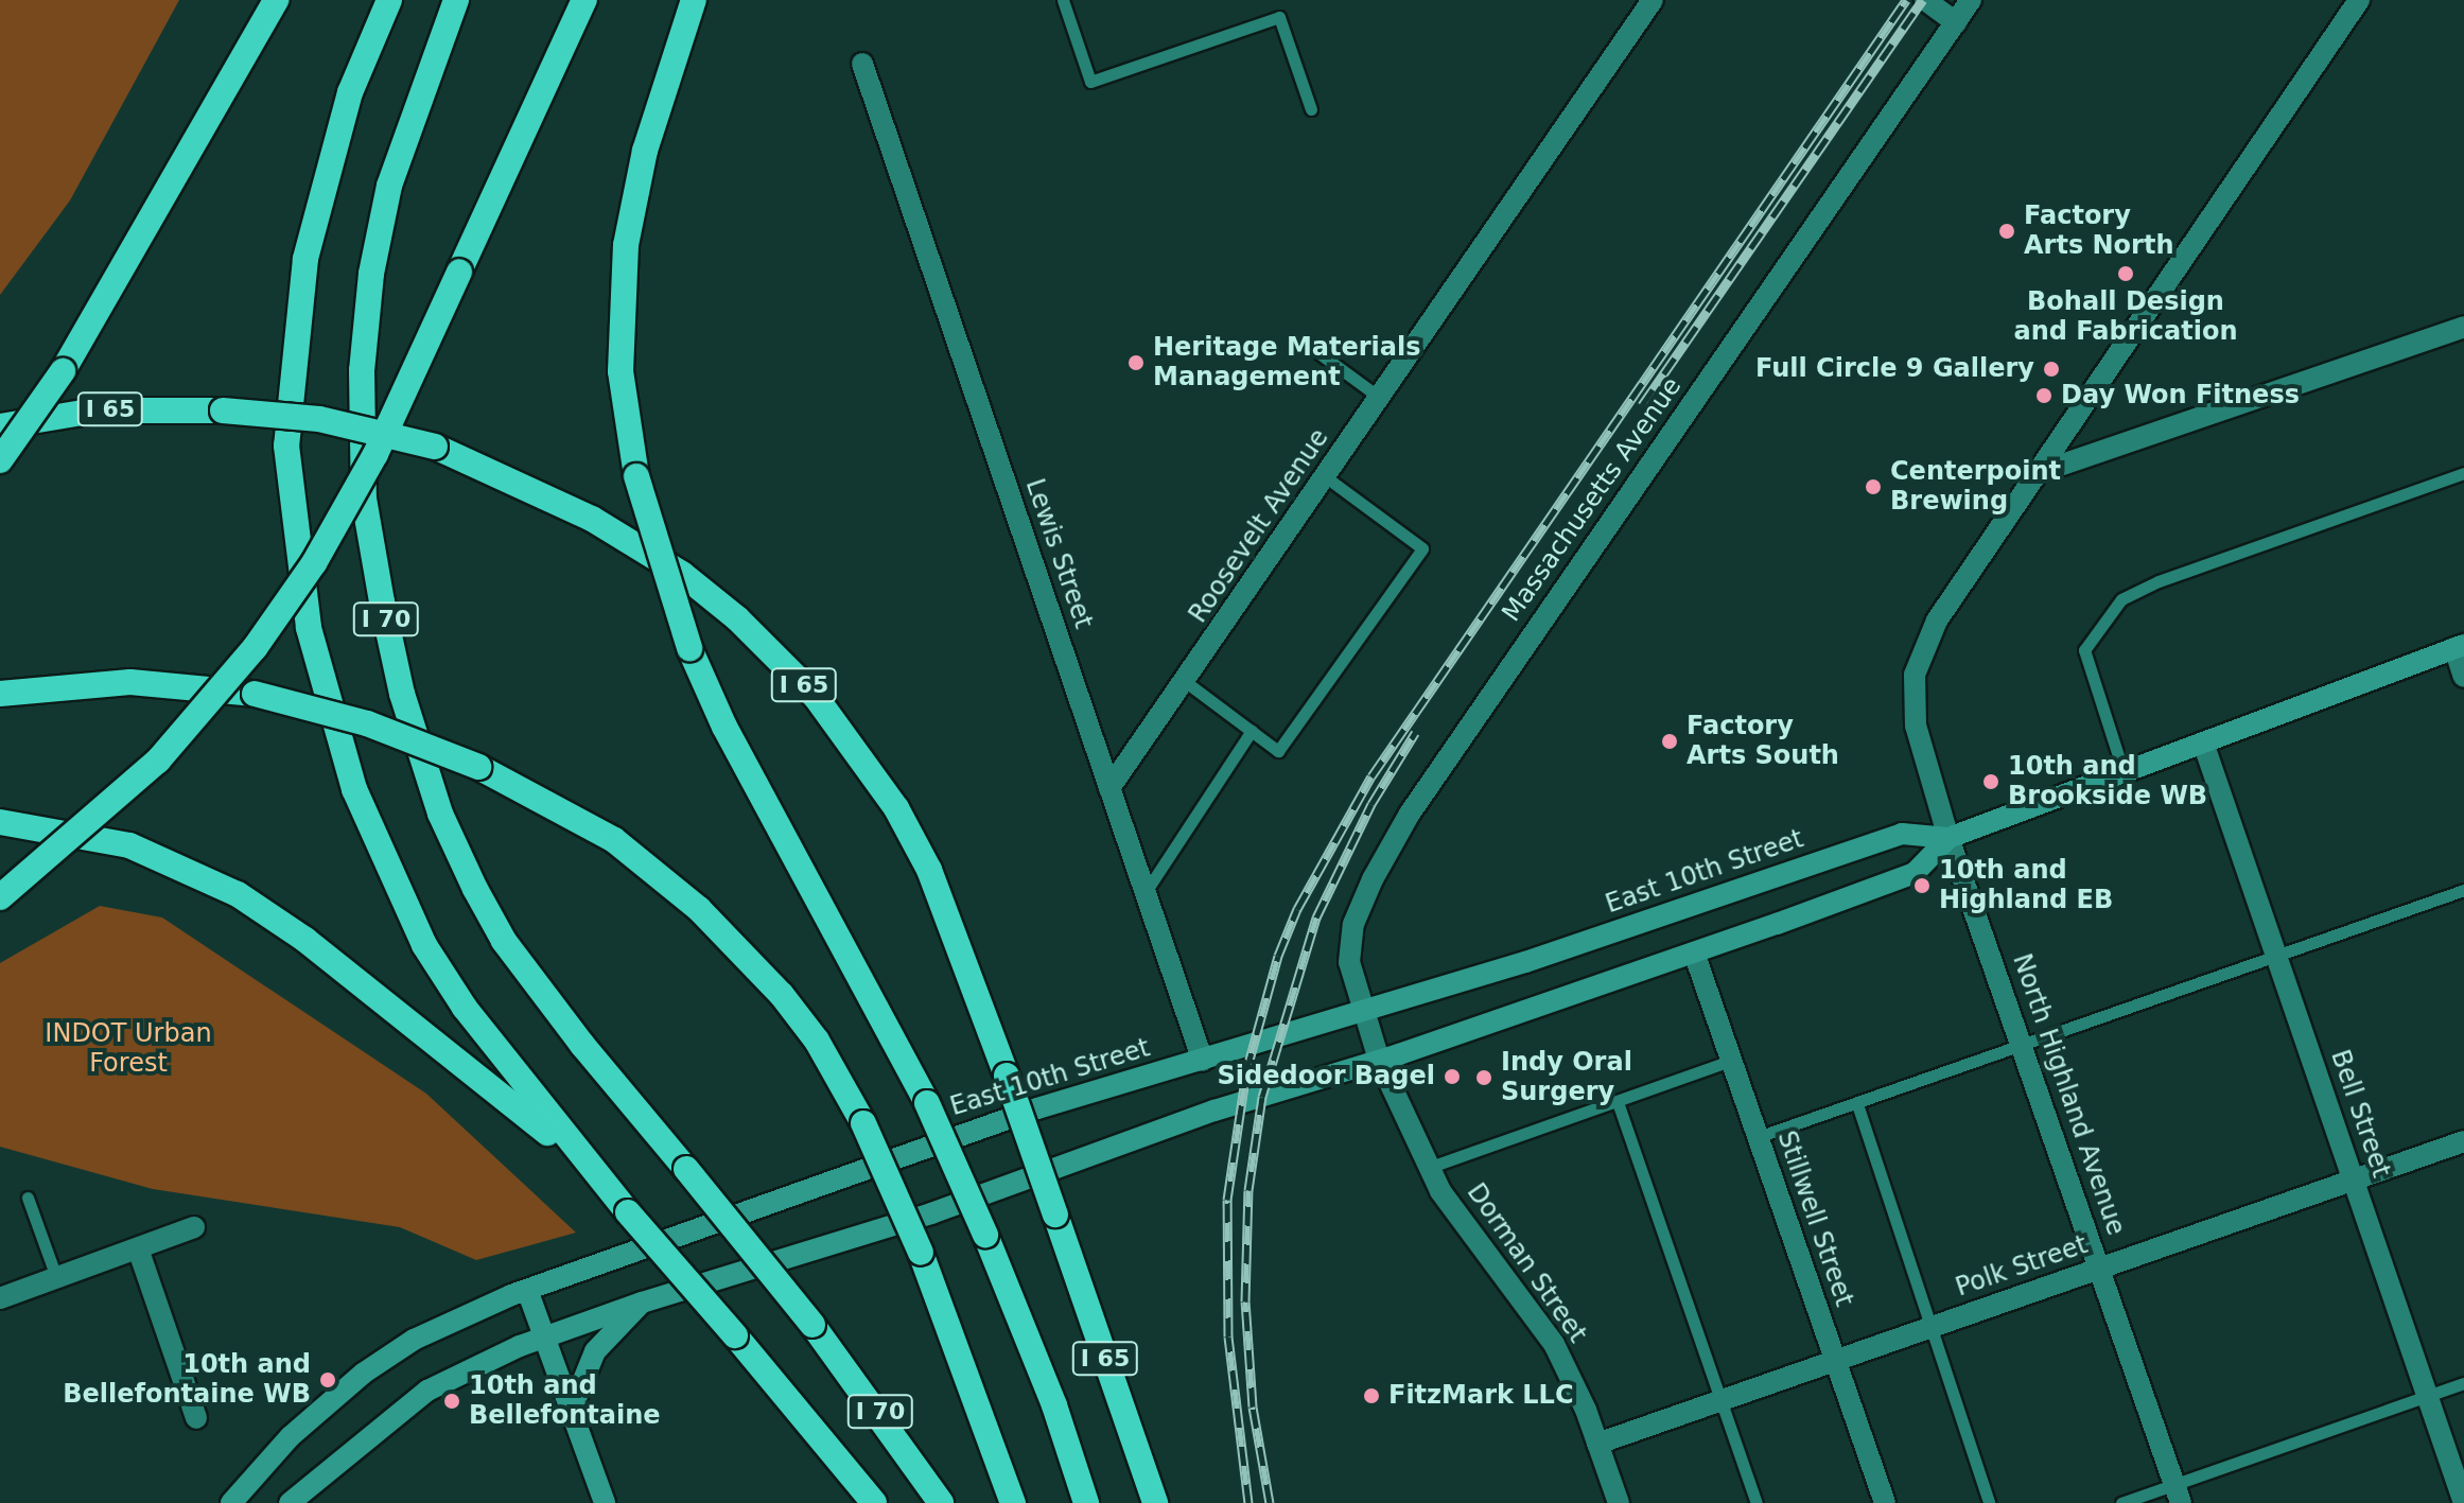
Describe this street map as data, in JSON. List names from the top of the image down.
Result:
{
  "streets": {
    "highway": ["I 65", "I 70"],
    "main road": ["East 10th Street"],
    "street": [
      "Massachusetts Avenue",
      "Roosevelt Avenue",
      "Lewis Street",
      "North Highland Avenue",
      "Bell Street",
      "Stillwell Street",
      "Dorman Street",
      "Polk Street"
    ]
  },
  "crossings": [
    ["Massachusetts Avenue", "East 10th Street"],
    ["Massachusetts Avenue", "Dorman Street"],
    ["Roosevelt Avenue", "Lewis Street"],
    ["Lewis Street", "East 10th Street"],
    ["East 10th Street", "North Highland Avenue"],
    ["East 10th Street", "Bell Street"],
    ["East 10th Street", "Stillwell Street"],
    ["East 10th Street", "Dorman Street"],
    ["North Highland Avenue", "Polk Street"],
    ["Bell Street", "Polk Street"],
    ["Stillwell Street", "Polk Street"],
    ["Dorman Street", "Polk Street"]
  ],
  "parks": ["INDOT Urban Forest"],
  "places": [
    "Factory Arts North",
    "Bohall Design and Fabrication",
    "Heritage Materials Management",
    "Full Circle 9 Gallery",
    "Day Won Fitness",
    "Centerpoint Brewing",
    "Factory Arts South",
    "10th and Brookside WB",
    "10th and Highland EB",
    "Sidedoor Bagel",
    "Indy Oral Surgery",
    "10th and Bellefontaine WB",
    "FitzMark LLC",
    "10th and Bellefontaine"
  ]
}
